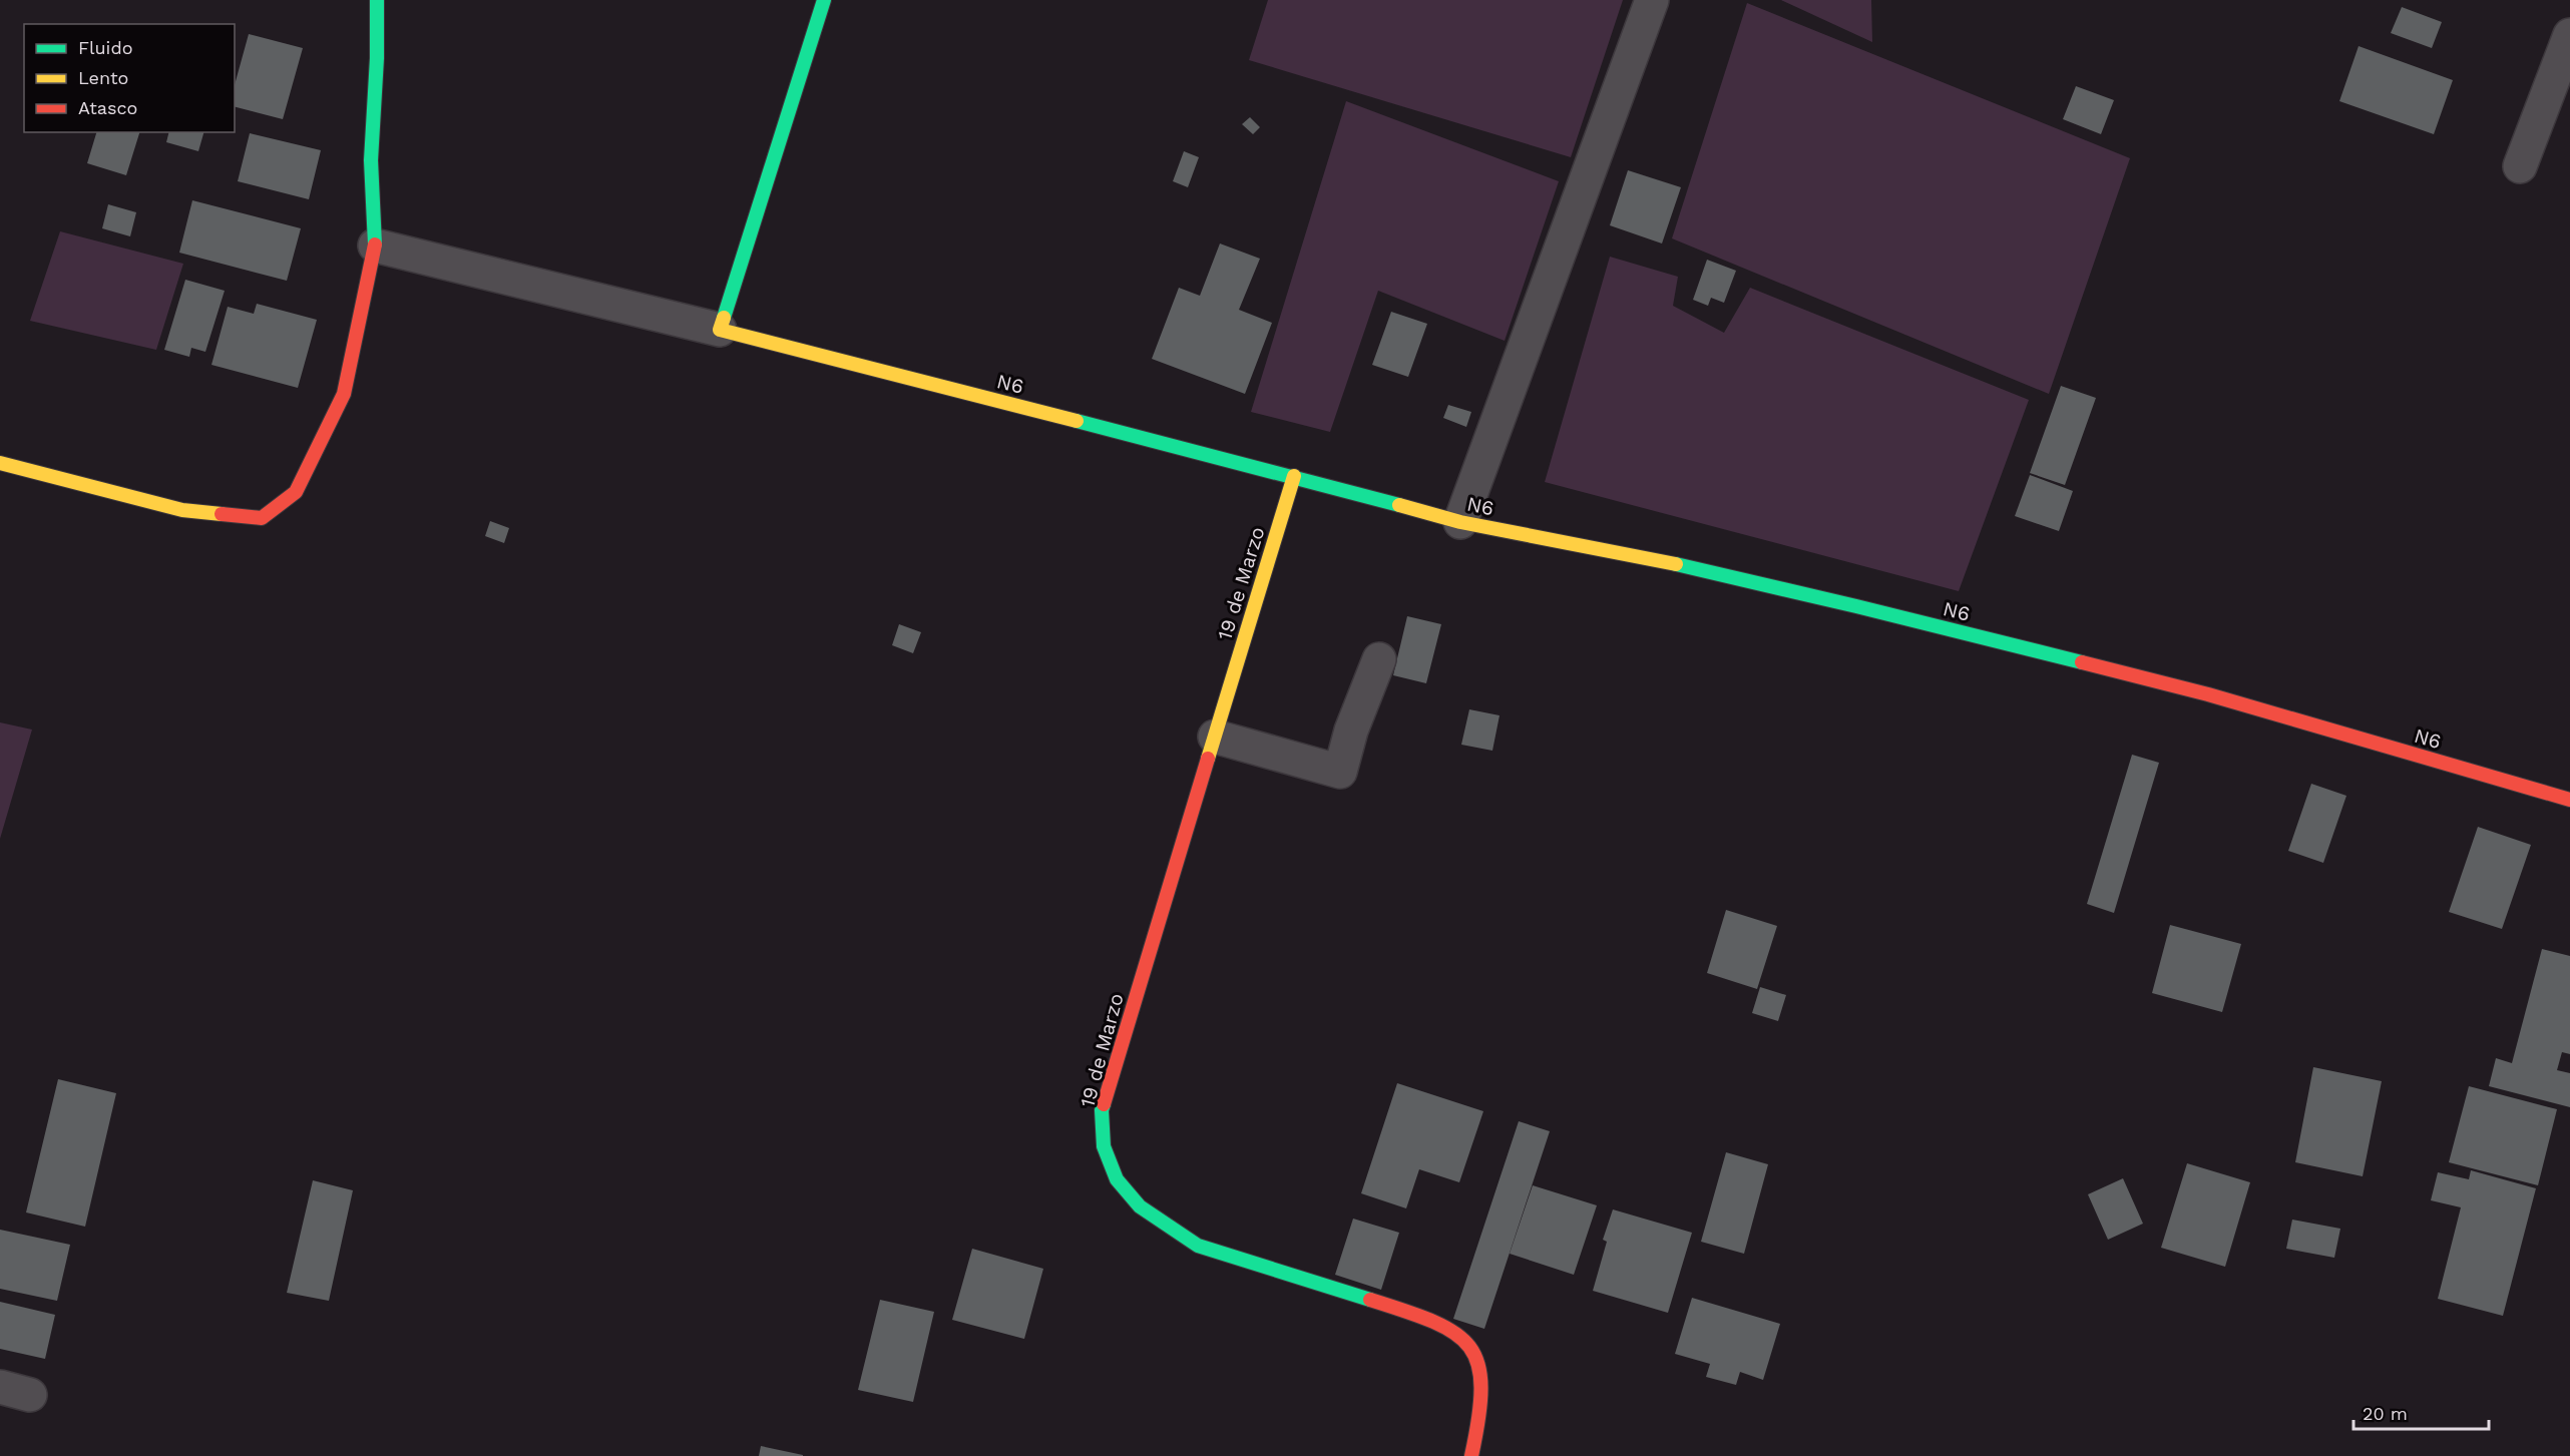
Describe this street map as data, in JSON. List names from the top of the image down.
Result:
{
  "streets": {
    "street": ["N6", "19 de Marzo"]
  },
  "crossings": [
    ["N6", "19 de Marzo"]
  ],
  "legend": ["Fluido", "Lento", "Atasco"],
  "scale_bar": "20 m"
}
